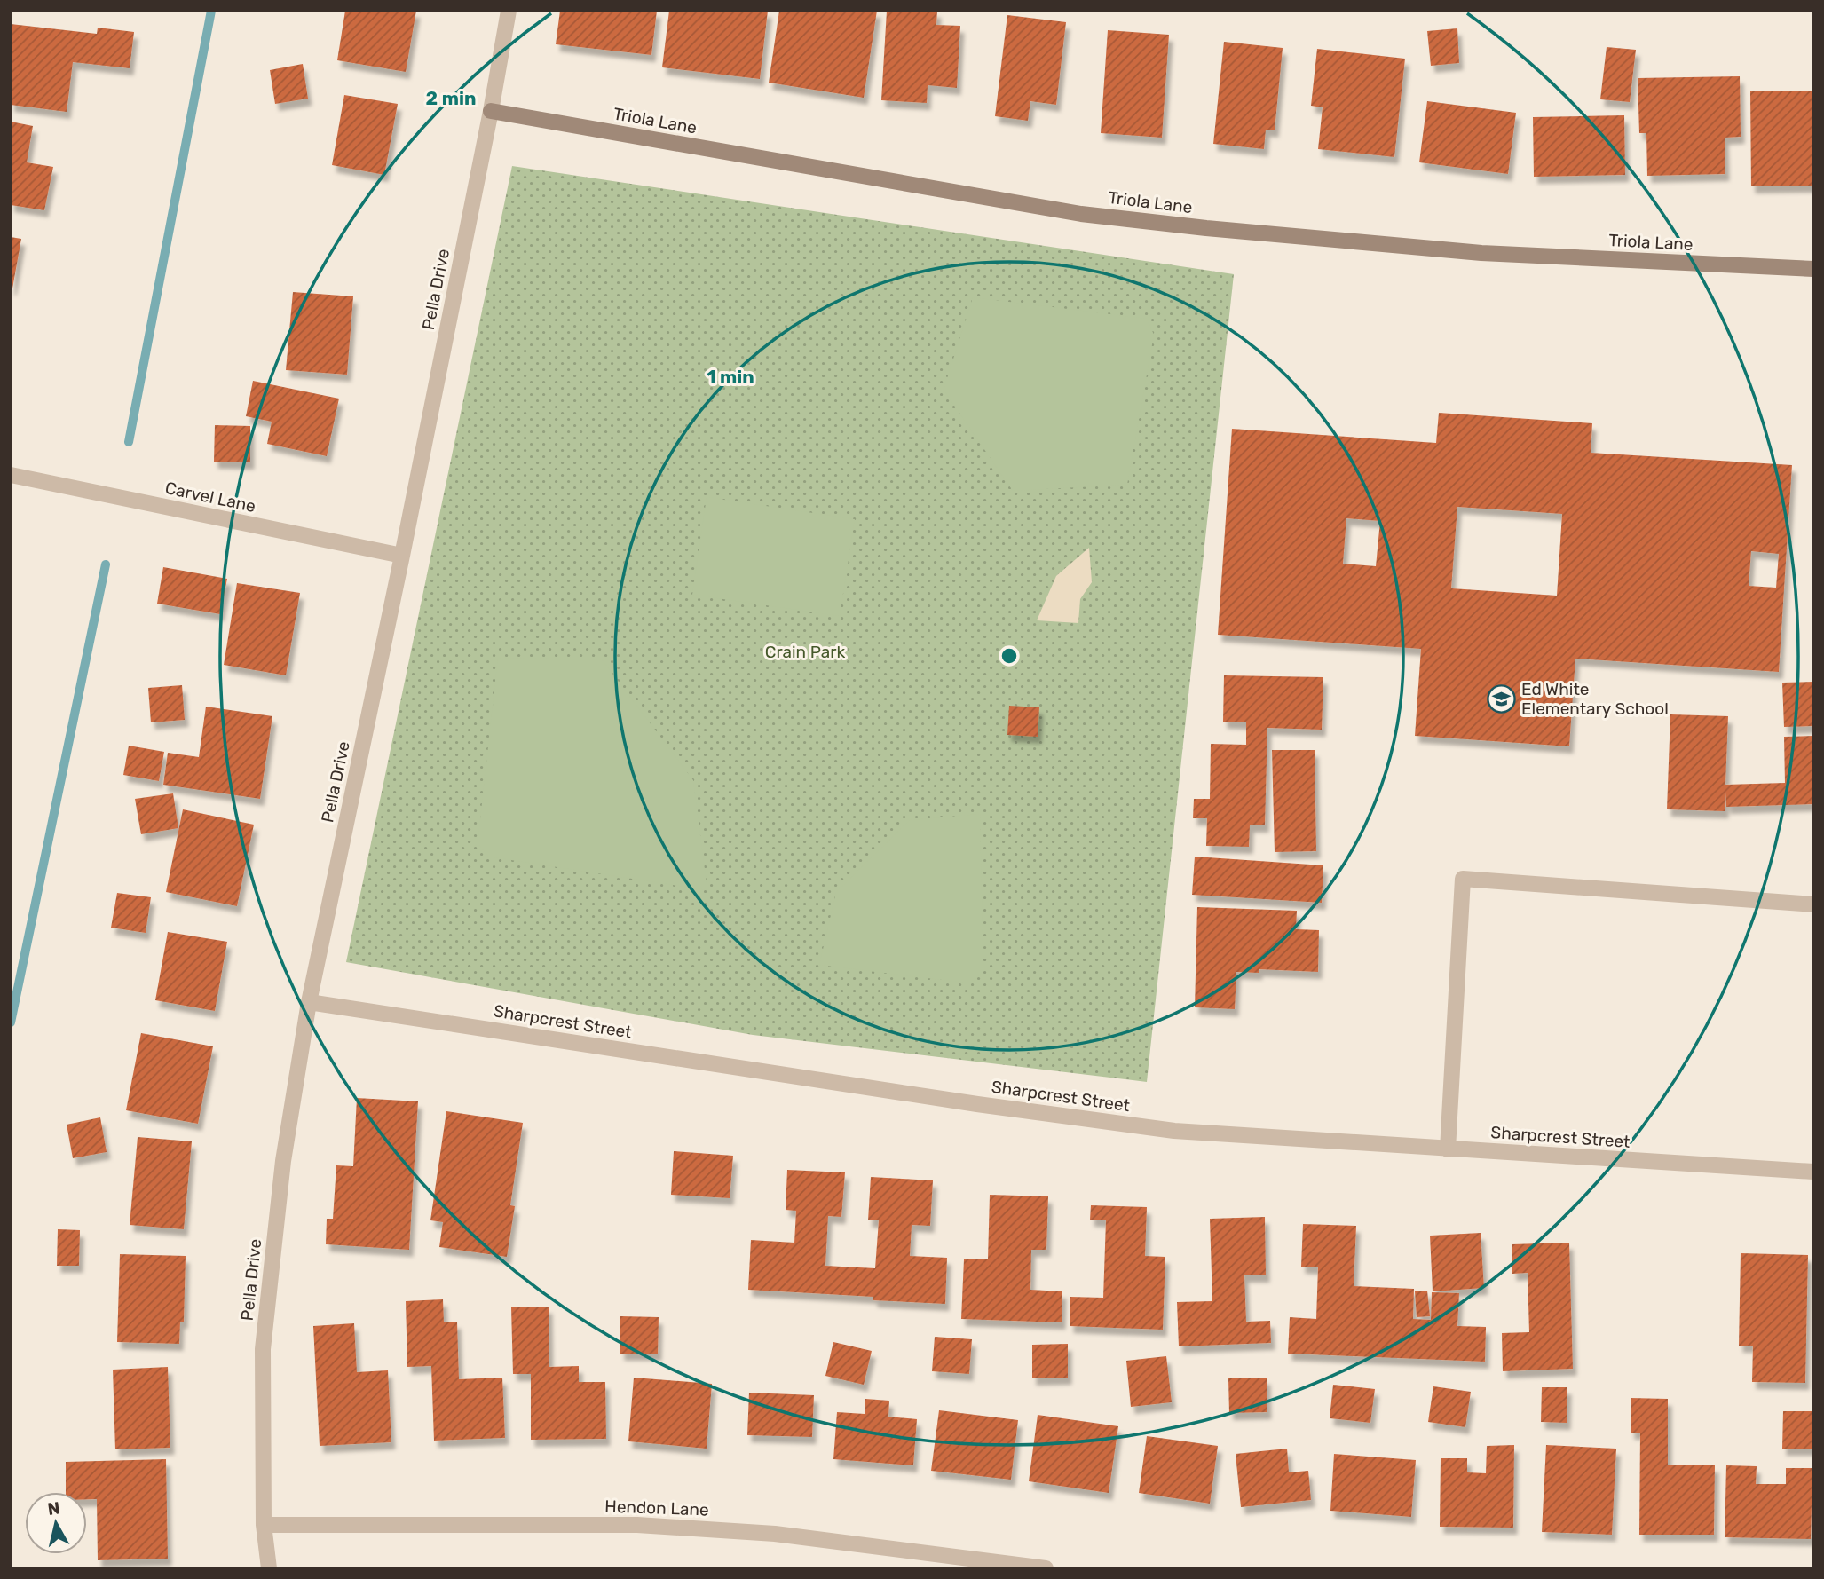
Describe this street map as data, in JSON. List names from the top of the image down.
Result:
{
  "streets": {
    "street": [
      "Triola Lane",
      "Pella Drive",
      "Carvel Lane",
      "Sharpcrest Street",
      "Hendon Lane"
    ]
  },
  "crossings": [
    ["Triola Lane", "Pella Drive"],
    ["Pella Drive", "Carvel Lane"],
    ["Pella Drive", "Sharpcrest Street"],
    ["Pella Drive", "Hendon Lane"]
  ],
  "parks": ["Crain Park"],
  "places": {
    "school or university": ["Ed White Elementary School"]
  },
  "north": "top",
  "rings": ["2 min", "1 min"]
}
